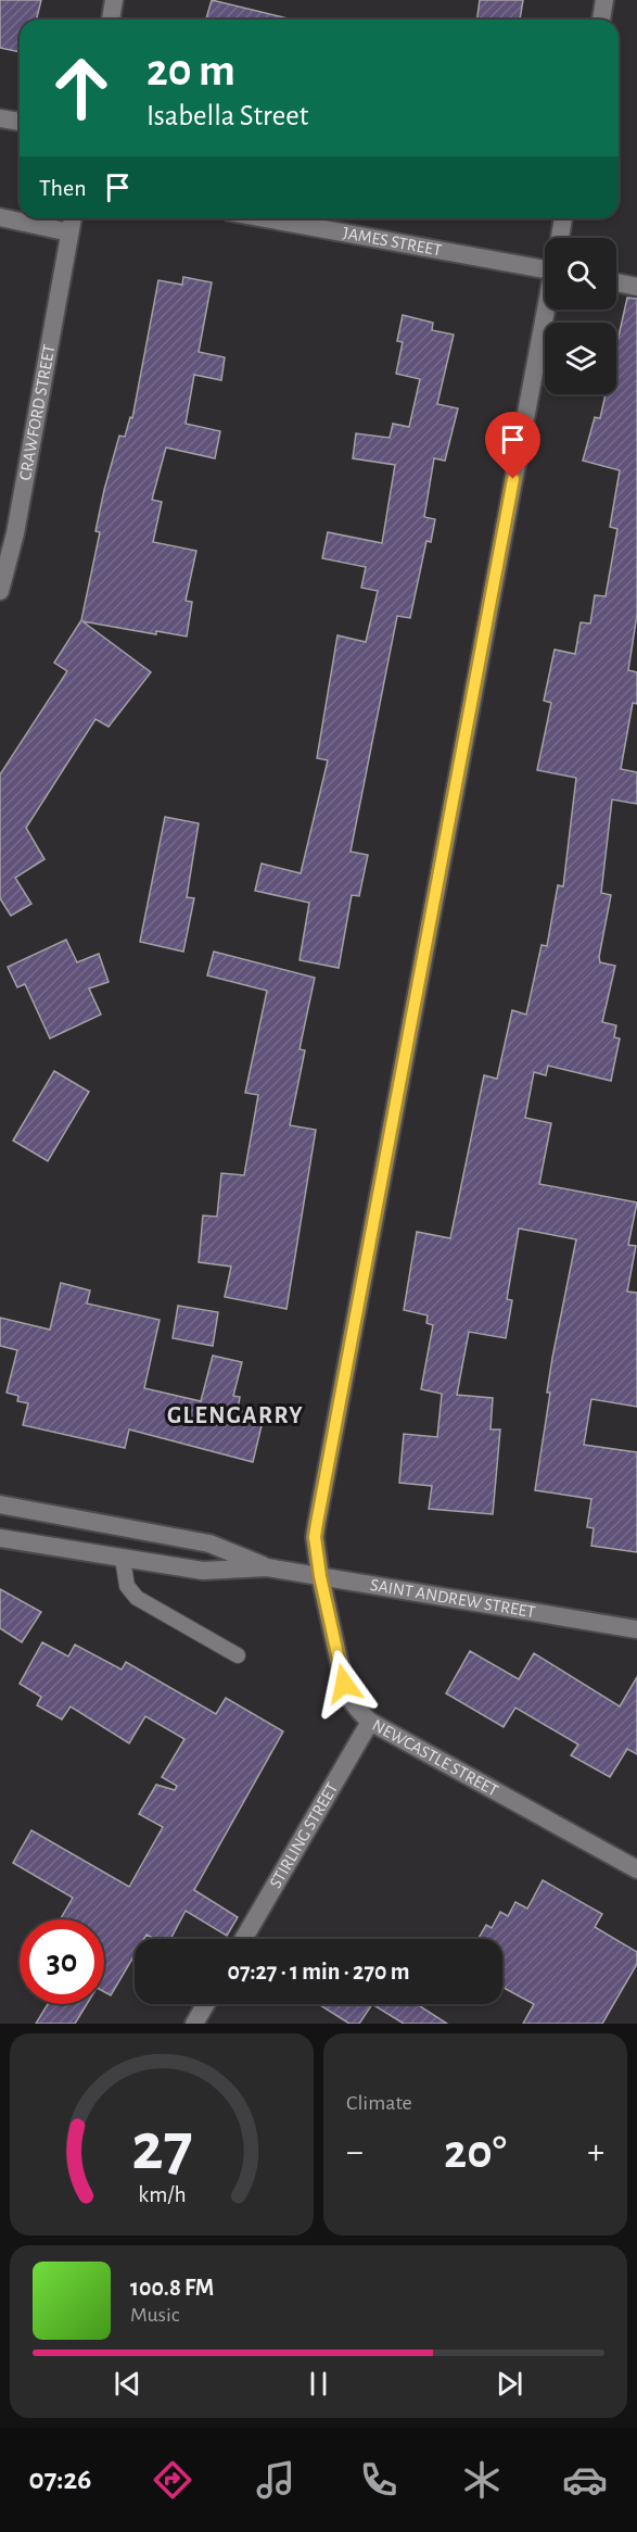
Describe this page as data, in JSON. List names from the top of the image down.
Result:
{
  "streets": {
    "street": [
      "JAMES STREET",
      "CRAWFORD STREET",
      "SAINT ANDREW STREET",
      "NEWCASTLE STREET",
      "STIRLING STREET"
    ]
  },
  "crossings": [
    ["SAINT ANDREW STREET", "NEWCASTLE STREET"],
    ["NEWCASTLE STREET", "STIRLING STREET"]
  ],
  "districts": ["GLENGARRY"],
  "page": {
    "turn": ["20 m", "Isabella Street"],
    "then": "Then",
    "limit": "30",
    "trip": "07:27 · 1 min · 270 m",
    "tile": "Climate",
    "heat": ["−", "20°", "+"],
    "song": ["100.8 FM", "Music"],
    "tabs": "07:26",
    "gauge": ["27", "km/h"]
  }
}
